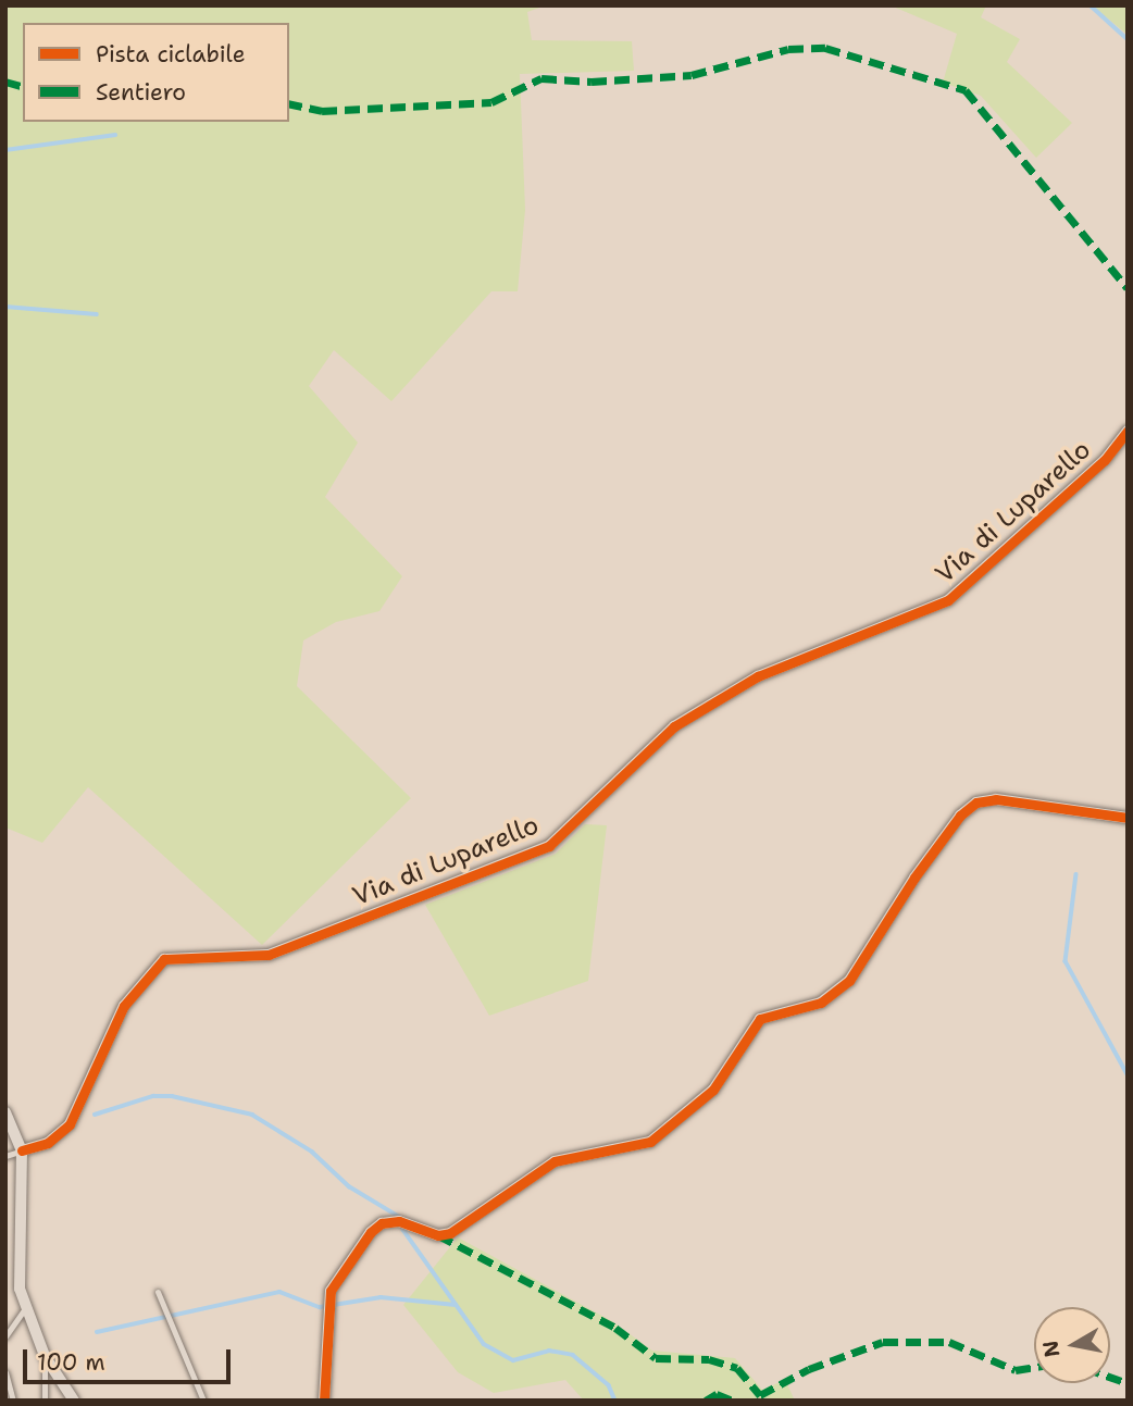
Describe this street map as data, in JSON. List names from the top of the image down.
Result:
{
  "streets": {
    "street": ["Via di Luparello"]
  },
  "legend": ["Pista ciclabile", "Sentiero"],
  "scale_bar": "100 m",
  "north": "left"
}
